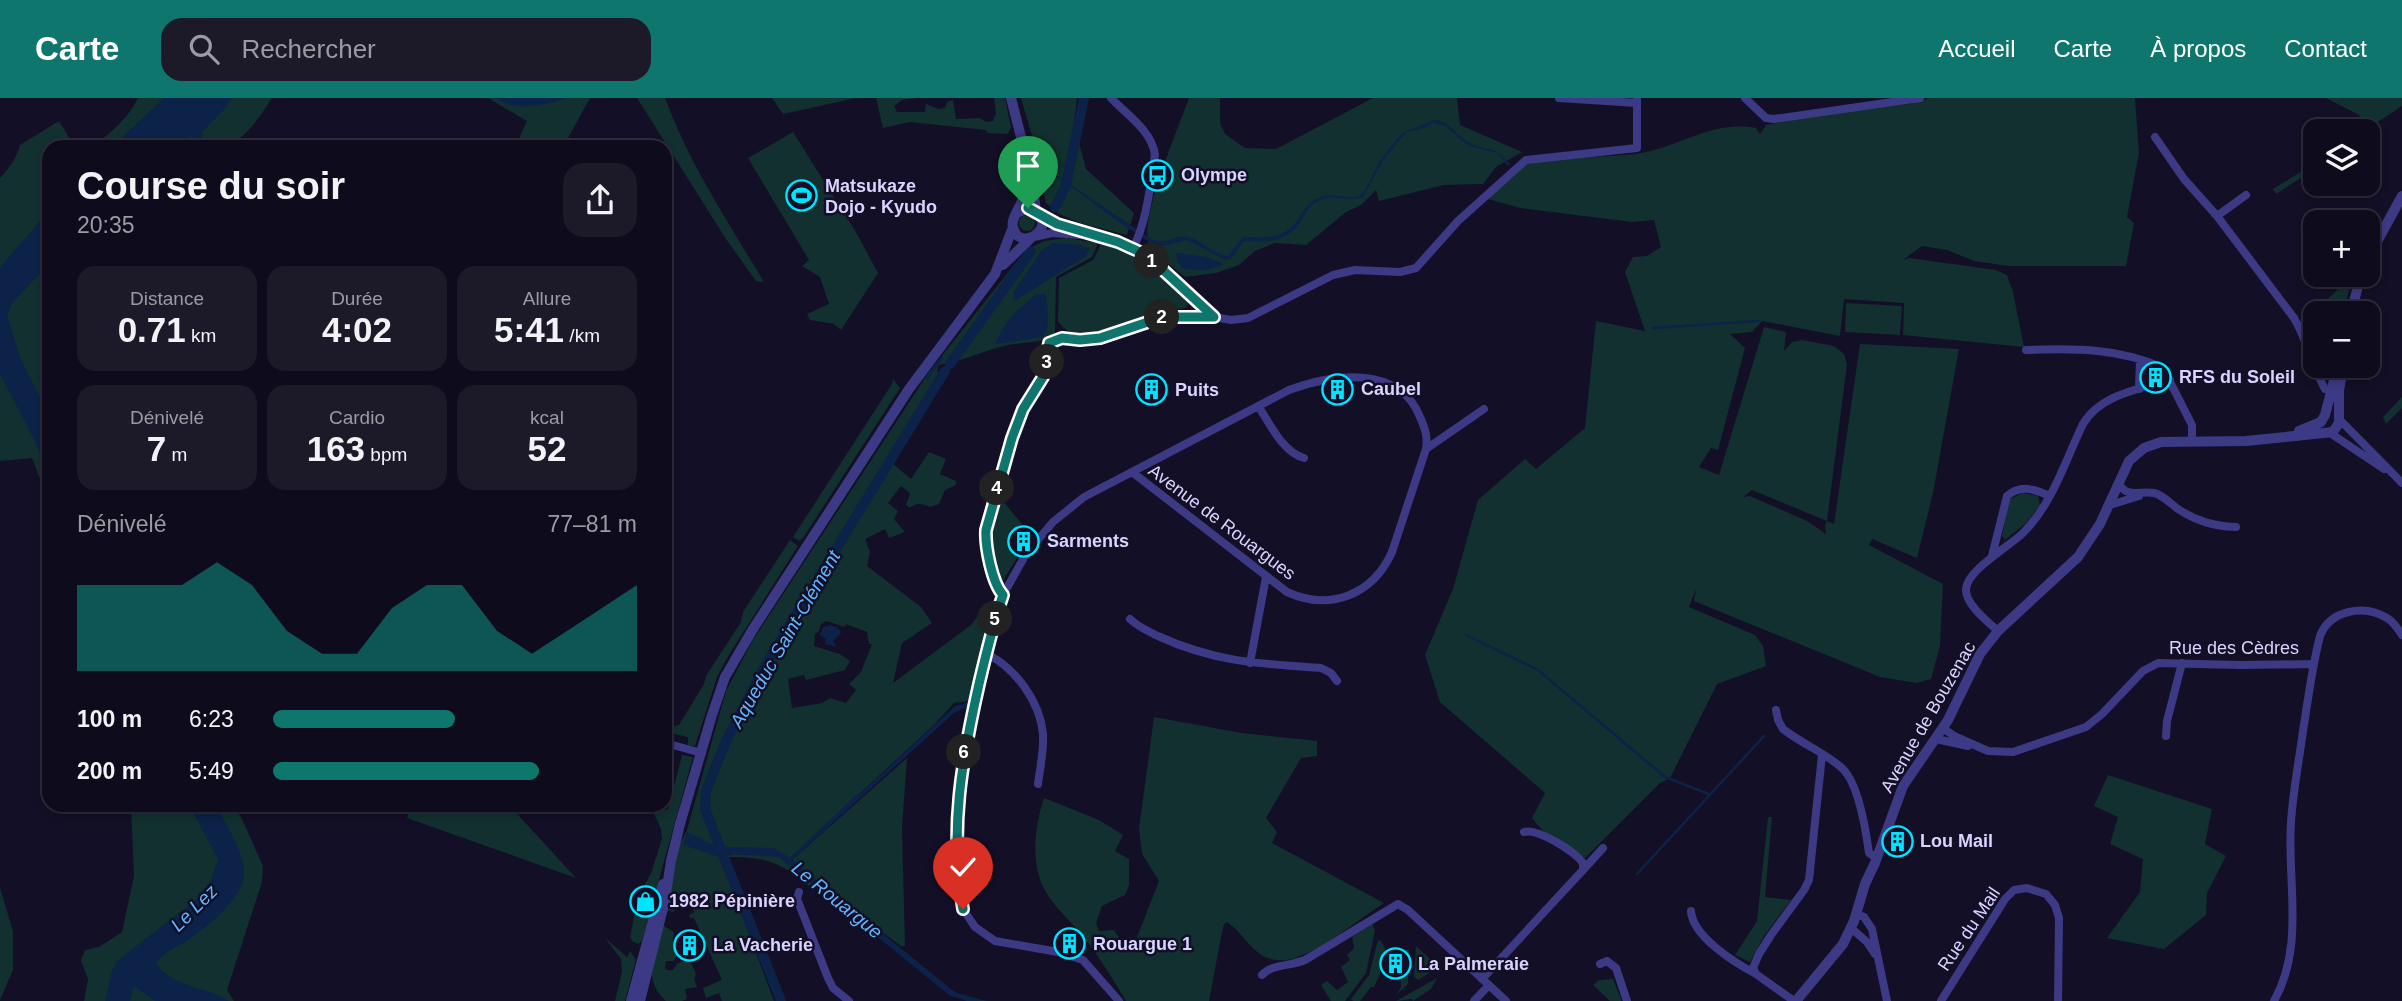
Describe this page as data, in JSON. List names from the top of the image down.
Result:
{
  "streets": {
    "street": [
      "Avenue de Rouargues",
      "Rue des Cèdres",
      "Avenue de Bouzenac",
      "Rue du Mail"
    ]
  },
  "crossings": [
    ["Rue des Cèdres", "Avenue de Bouzenac"]
  ],
  "water": ["Aqueduc Saint-Clément", "Le Rouargue", "Le Lez"],
  "places": {
    "bus stop": ["Olympe"],
    "sports": ["Matsukaze Dojo - Kyudo"],
    "building": [
      "RFS du Soleil",
      "Caubel",
      "Puits",
      "Sarments",
      "Lou Mail",
      "Rouargue 1",
      "La Vacherie",
      "La Palmeraie"
    ],
    "shop": ["1982 Pépinière"]
  },
  "page": {
    "header": "Carte",
    "search": "Rechercher",
    "nav": [
      "Accueil",
      "Carte",
      "À propos",
      "Contact"
    ],
    "map_buttons": ["+", "−"],
    "heading": ["Course du soir", "20:35"],
    "pins": [
      "1",
      "2",
      "3",
      "4",
      "5",
      "6"
    ],
    "stats": [
      ["Distance", "0.71 km"],
      ["Durée", "4:02"],
      ["Allure", "5:41 /km"],
      ["Dénivelé", "7 m"],
      ["Cardio", "163 bpm"],
      ["kcal", "52"]
    ],
    "chart": ["Dénivelé", "77–81 m"],
    "list": [
      {
        "name": "100 m",
        "note": "6:23"
      },
      {
        "name": "200 m",
        "note": "5:49"
      }
    ]
  }
}
